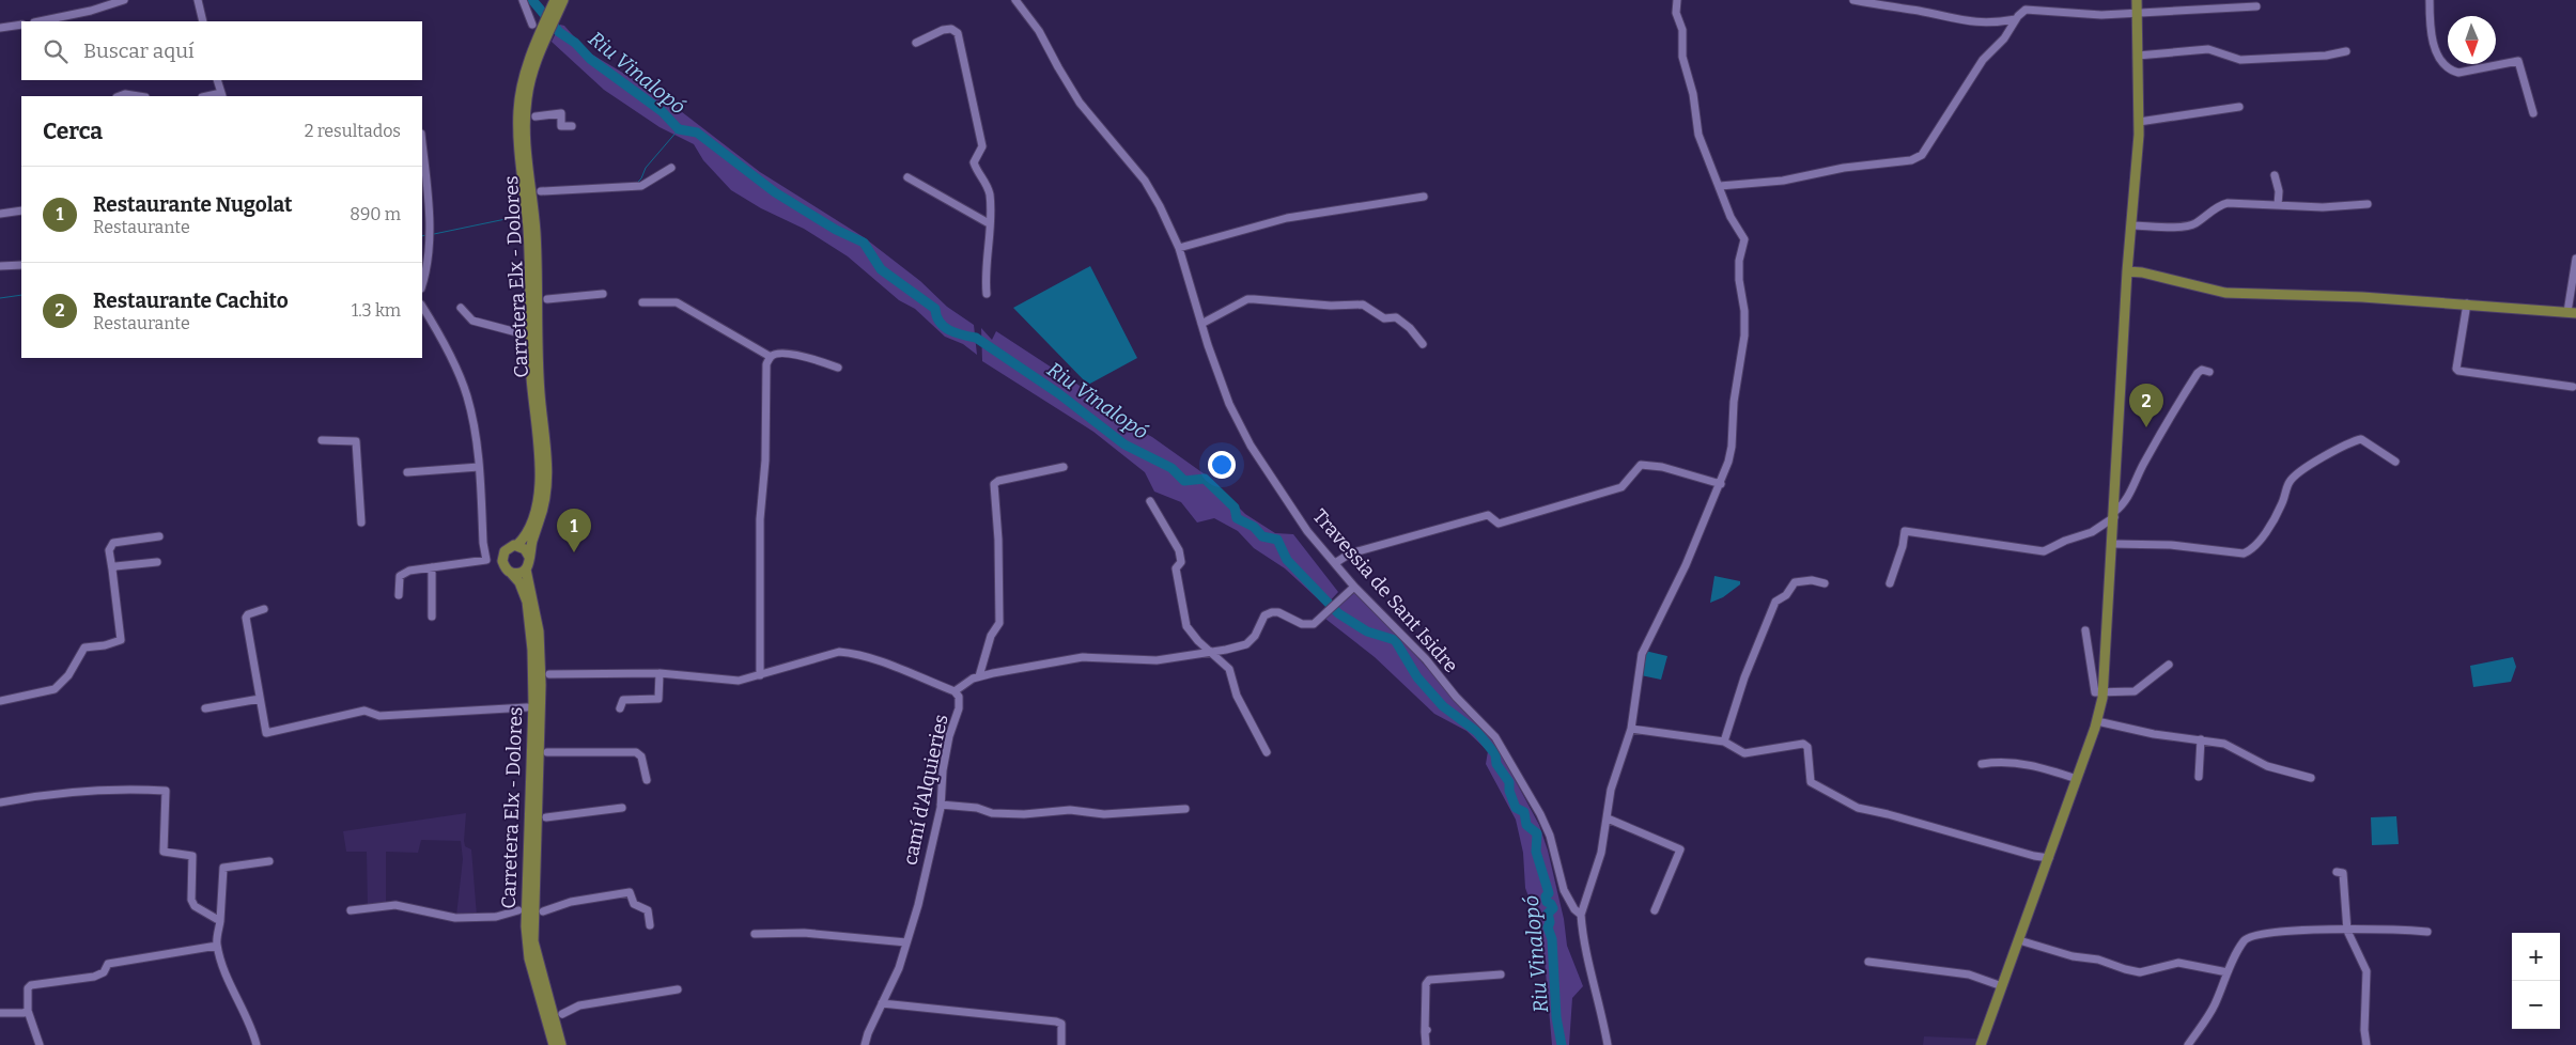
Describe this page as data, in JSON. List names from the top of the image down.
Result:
{
  "streets": {
    "main road": ["Carretera Elx - Dolores"],
    "street": ["Travessia de Sant Isidre", "camí d'Alquieries"]
  },
  "water": ["Riu Vinalopó"],
  "north": "bottom",
  "page": {
    "search": "Buscar aquí",
    "heading": ["Cerca", "2 resultados"],
    "list": [
      {
        "mark": "1",
        "name": "Restaurante Nugolat",
        "note": "Restaurante",
        "value": "890 m"
      },
      {
        "mark": "2",
        "name": "Restaurante Cachito",
        "note": "Restaurante",
        "value": "1.3 km"
      }
    ],
    "pins": ["2", "1"],
    "map_buttons": ["+", "−"]
  }
}
